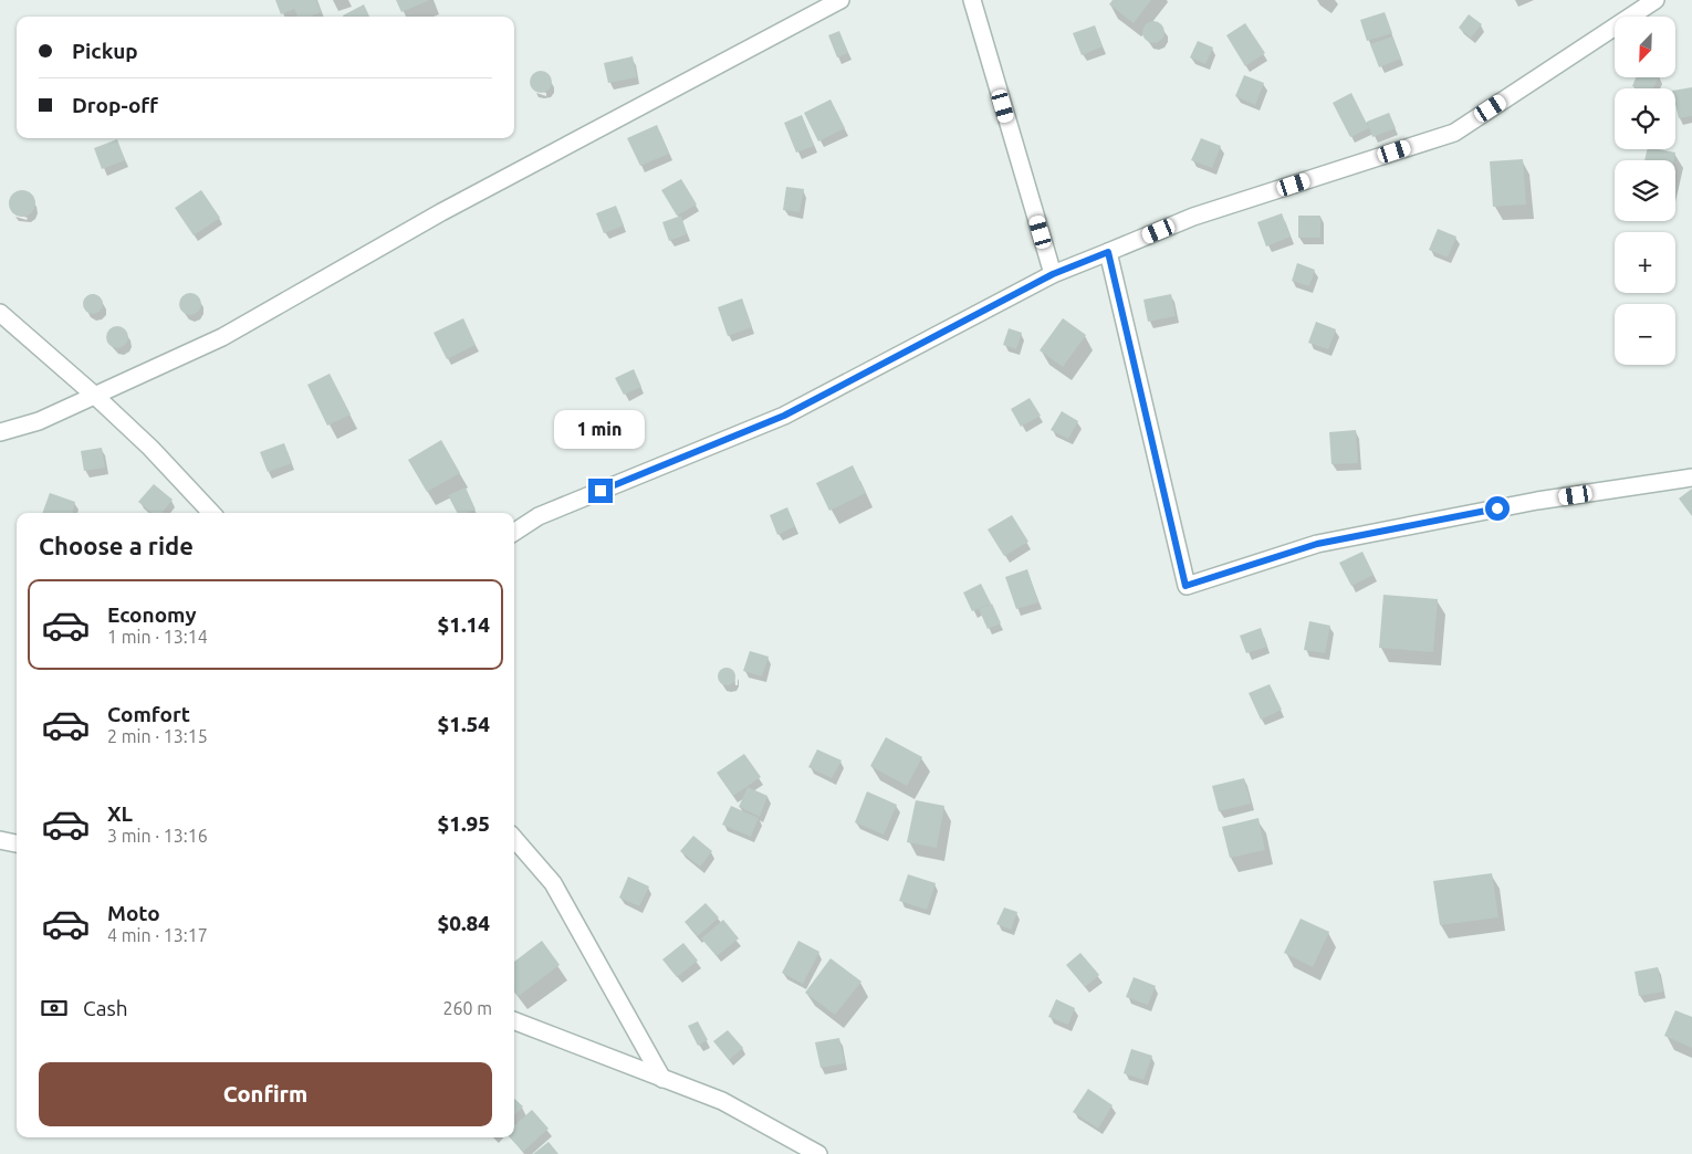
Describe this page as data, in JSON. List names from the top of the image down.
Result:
{
  "north": "bottom left",
  "page": {
    "map_buttons": ["+", "−"],
    "banner": ["Pickup", "Drop-off"],
    "bubble": "1 min",
    "heading": "Choose a ride",
    "list": [
      {
        "name": "Economy",
        "note": "1 min · 13:14",
        "value": "$1.14"
      },
      {
        "name": "Comfort",
        "note": "2 min · 13:15",
        "value": "$1.54"
      },
      {
        "name": "XL",
        "note": "3 min · 13:16",
        "value": "$1.95"
      },
      {
        "name": "Moto",
        "note": "4 min · 13:17",
        "value": "$0.84"
      }
    ],
    "pay": ["Cash", "260 m"],
    "buttons": "Confirm"
  }
}
